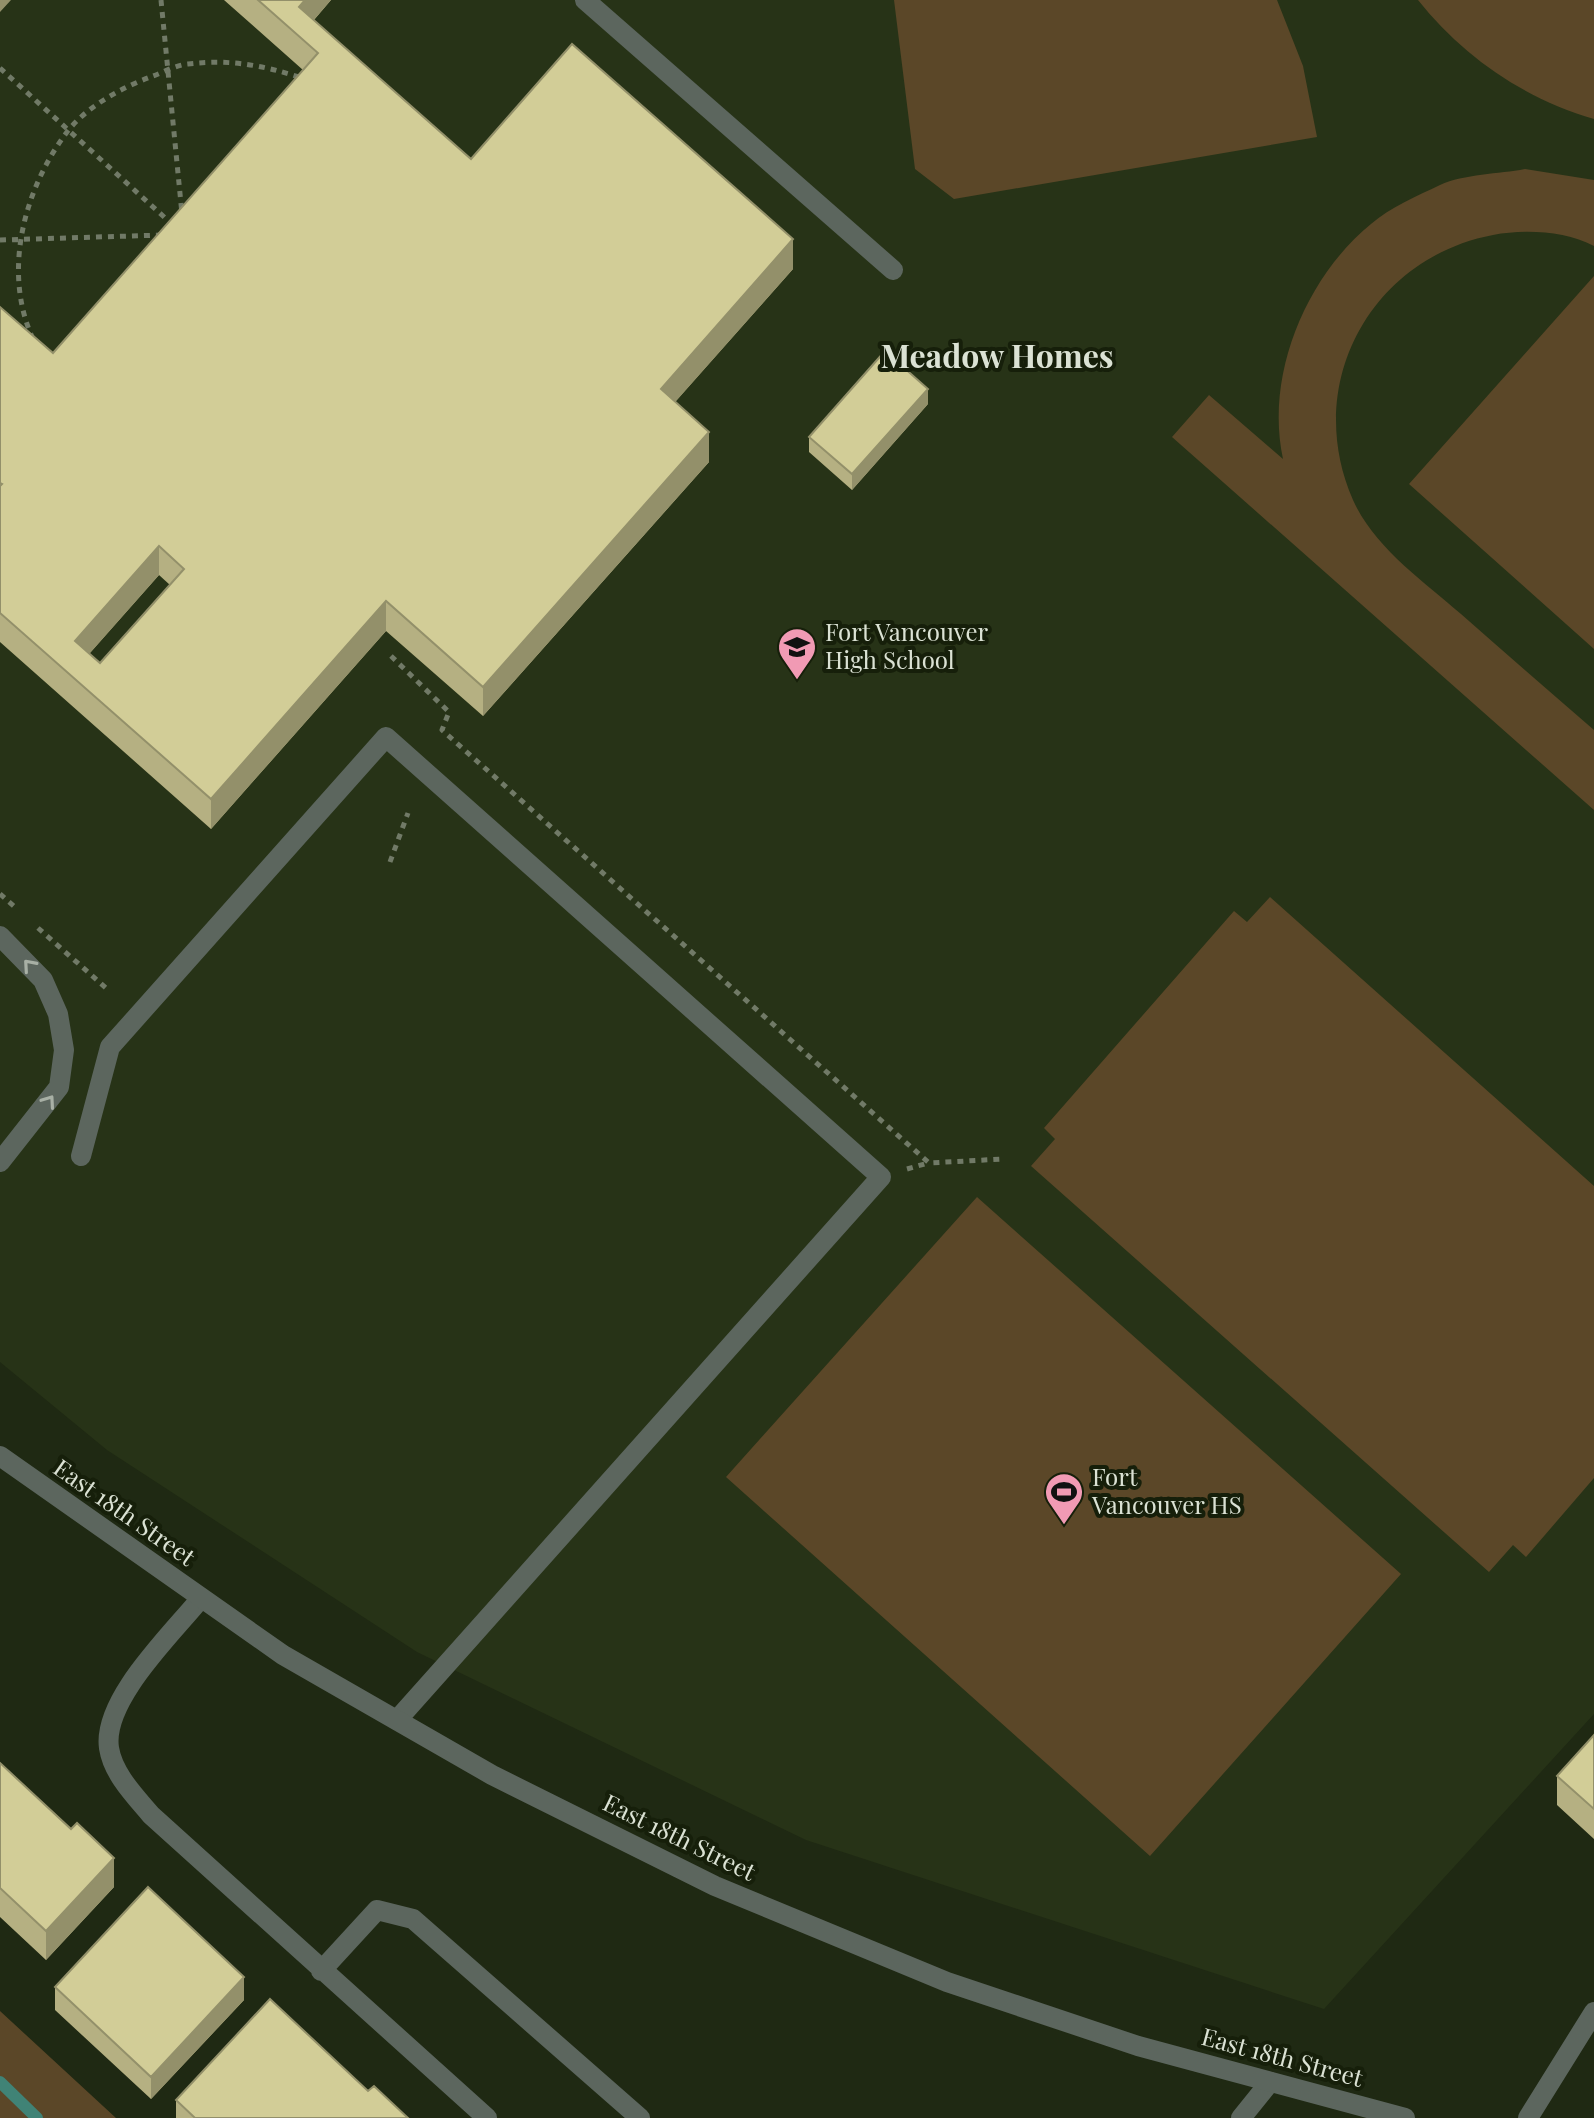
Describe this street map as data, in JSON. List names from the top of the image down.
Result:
{
  "streets": {
    "street": ["East 18th Street"]
  },
  "districts": ["Meadow Homes"],
  "places": {
    "school or university": ["Fort Vancouver High School"],
    "sports": ["Fort Vancouver HS"]
  }
}
